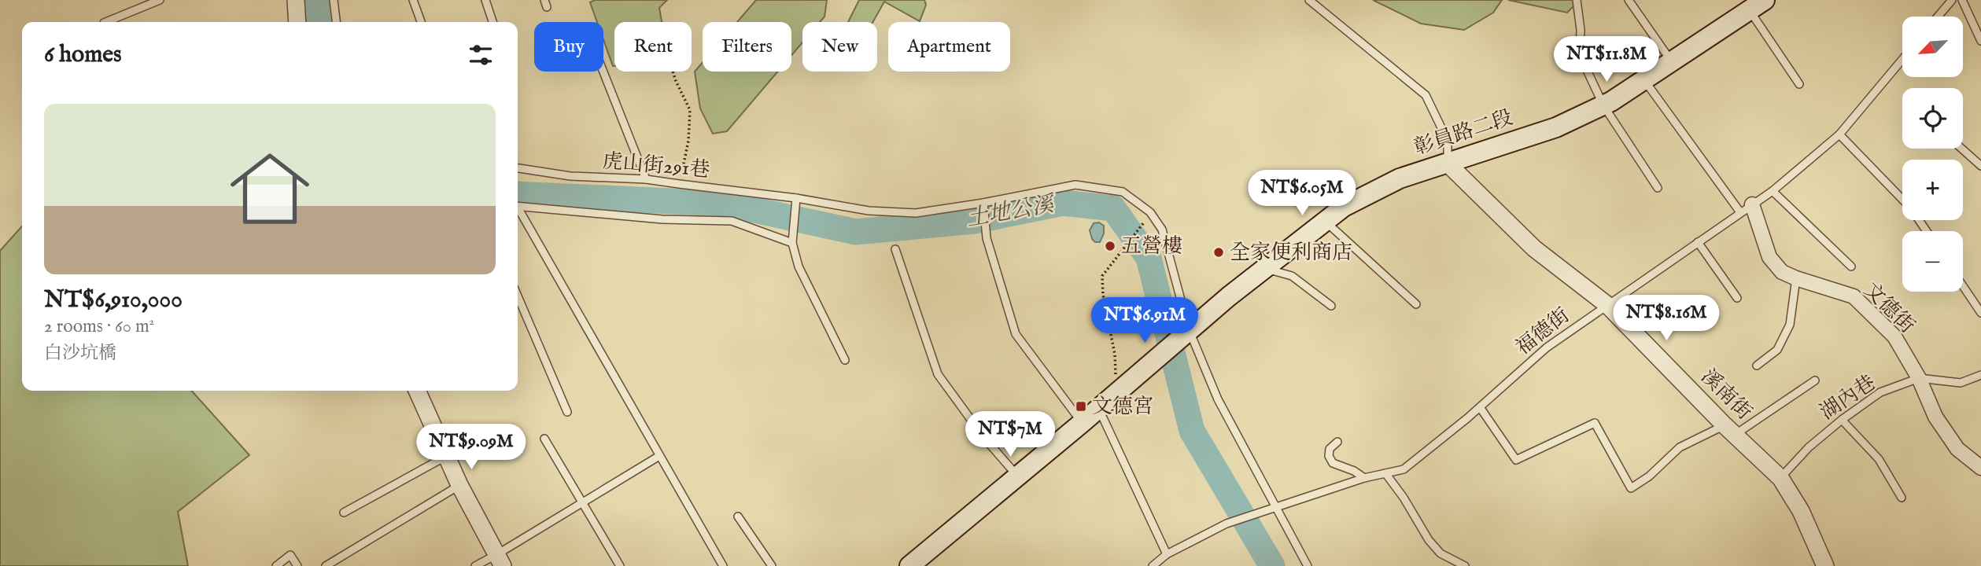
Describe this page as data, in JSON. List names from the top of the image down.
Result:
{
  "streets": {
    "main road": ["彰員路二段"],
    "street": ["文德街", "溪南街"],
    "lane": ["虎山街291巷", "福德街", "湖內巷"]
  },
  "crossings": [
    ["彰員路二段", "虎山街291巷"],
    ["彰員路二段", "溪南街"],
    ["虎山街291巷", "福德街"],
    ["文德街", "福德街"],
    ["文德街", "湖內巷"],
    ["福德街", "溪南街"],
    ["溪南街", "湖內巷"]
  ],
  "water": ["土地公溪"],
  "places": {
    "other": ["五營樓", "全家便利商店"],
    "transit": ["文德宮"]
  },
  "north": "bottom left",
  "page": {
    "map_buttons": ["+", "−"],
    "chip": [
      "Buy",
      "Rent",
      "Filters",
      "New",
      "Apartment"
    ],
    "heading": "6 homes",
    "price": [
      "NT$11.8M",
      "NT$6.05M",
      "NT$8.16M",
      "NT$6.91M",
      "NT$7M",
      "NT$9.09M"
    ],
    "list": [
      {
        "name": "NT$6,910,000",
        "note": "2 rooms · 60 m² · 白沙坑橋"
      }
    ]
  }
}
